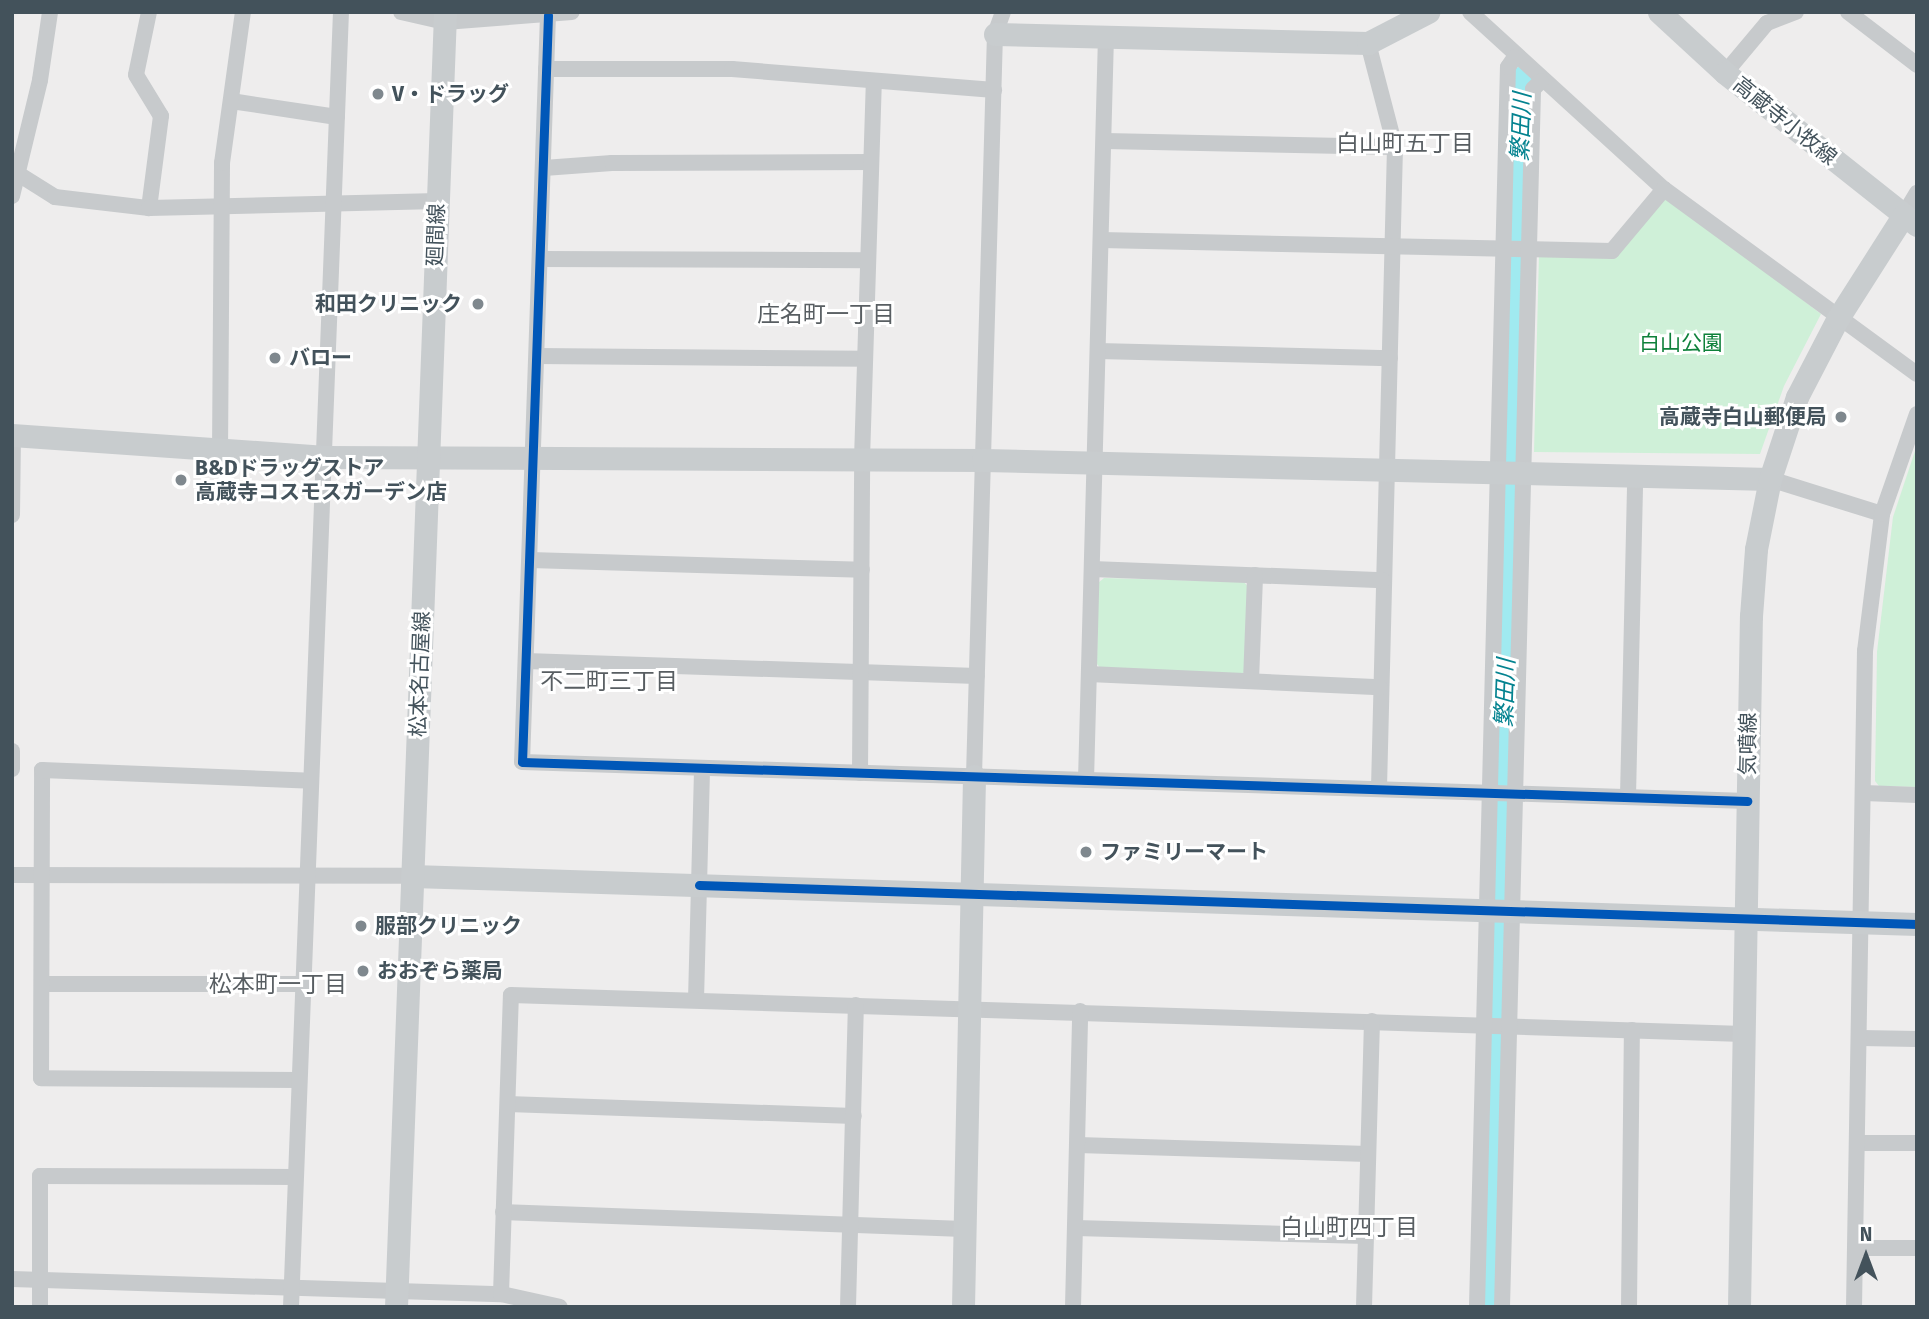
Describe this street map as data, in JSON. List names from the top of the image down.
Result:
{
  "streets": {
    "street": [
      "高蔵寺小牧線",
      "廻間線",
      "松本名古屋線",
      "気噴線"
    ]
  },
  "crossings": [
    ["高蔵寺小牧線", "気噴線"],
    ["廻間線", "松本名古屋線"]
  ],
  "districts": [
    "白山町五丁目",
    "庄名町一丁目",
    "不二町三丁目",
    "松本町一丁目",
    "白山町四丁目"
  ],
  "water": ["繁田川"],
  "parks": ["白山公園"],
  "places": [
    "V・ドラッグ",
    "和田クリニック",
    "バロー",
    "高蔵寺白山郵便局",
    "B&Dドラッグストア 高蔵寺コスモスガーデン店",
    "ファミリーマート",
    "服部クリニック",
    "おおぞら薬局"
  ],
  "north": "top"
}
